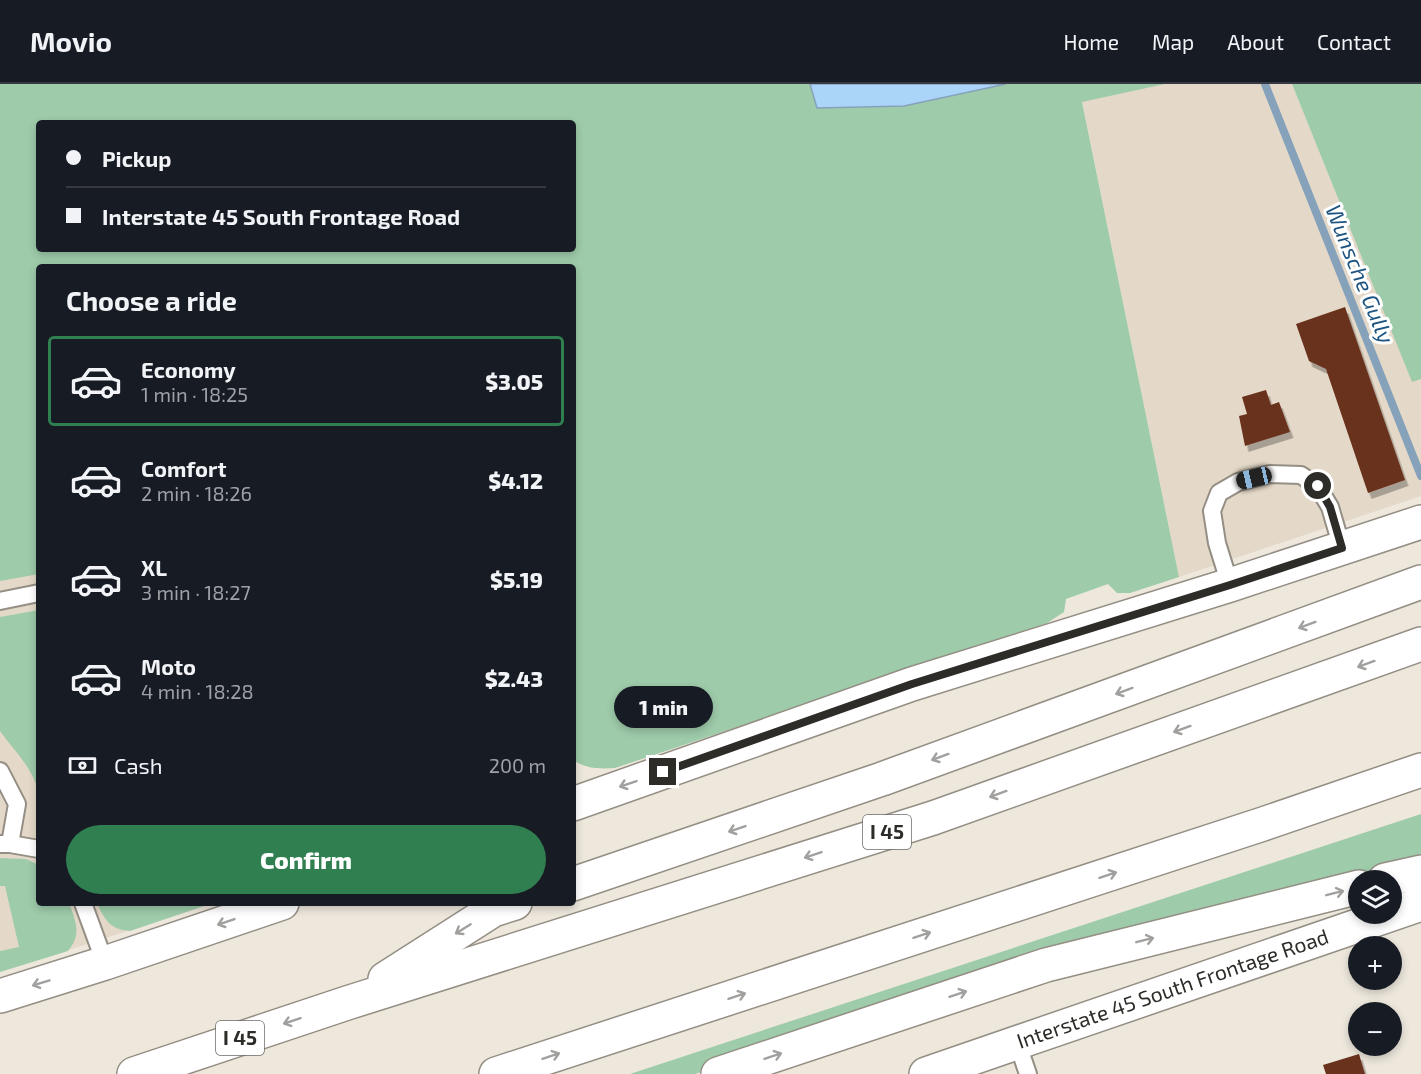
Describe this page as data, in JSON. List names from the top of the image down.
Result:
{
  "streets": {
    "main road": ["I 45", "Interstate 45 South Frontage Road"]
  },
  "water": ["Wunsche Gully"],
  "page": {
    "header": "Movio",
    "nav": [
      "Home",
      "Map",
      "About",
      "Contact"
    ],
    "banner": ["Pickup", "Interstate 45 South Frontage Road"],
    "heading": "Choose a ride",
    "list": [
      {
        "name": "Economy",
        "note": "1 min · 18:25",
        "value": "$3.05"
      },
      {
        "name": "Comfort",
        "note": "2 min · 18:26",
        "value": "$4.12"
      },
      {
        "name": "XL",
        "note": "3 min · 18:27",
        "value": "$5.19"
      },
      {
        "name": "Moto",
        "note": "4 min · 18:28",
        "value": "$2.43"
      }
    ],
    "bubble": "1 min",
    "pay": ["Cash", "200 m"],
    "buttons": "Confirm",
    "map_buttons": ["+", "−"]
  }
}
